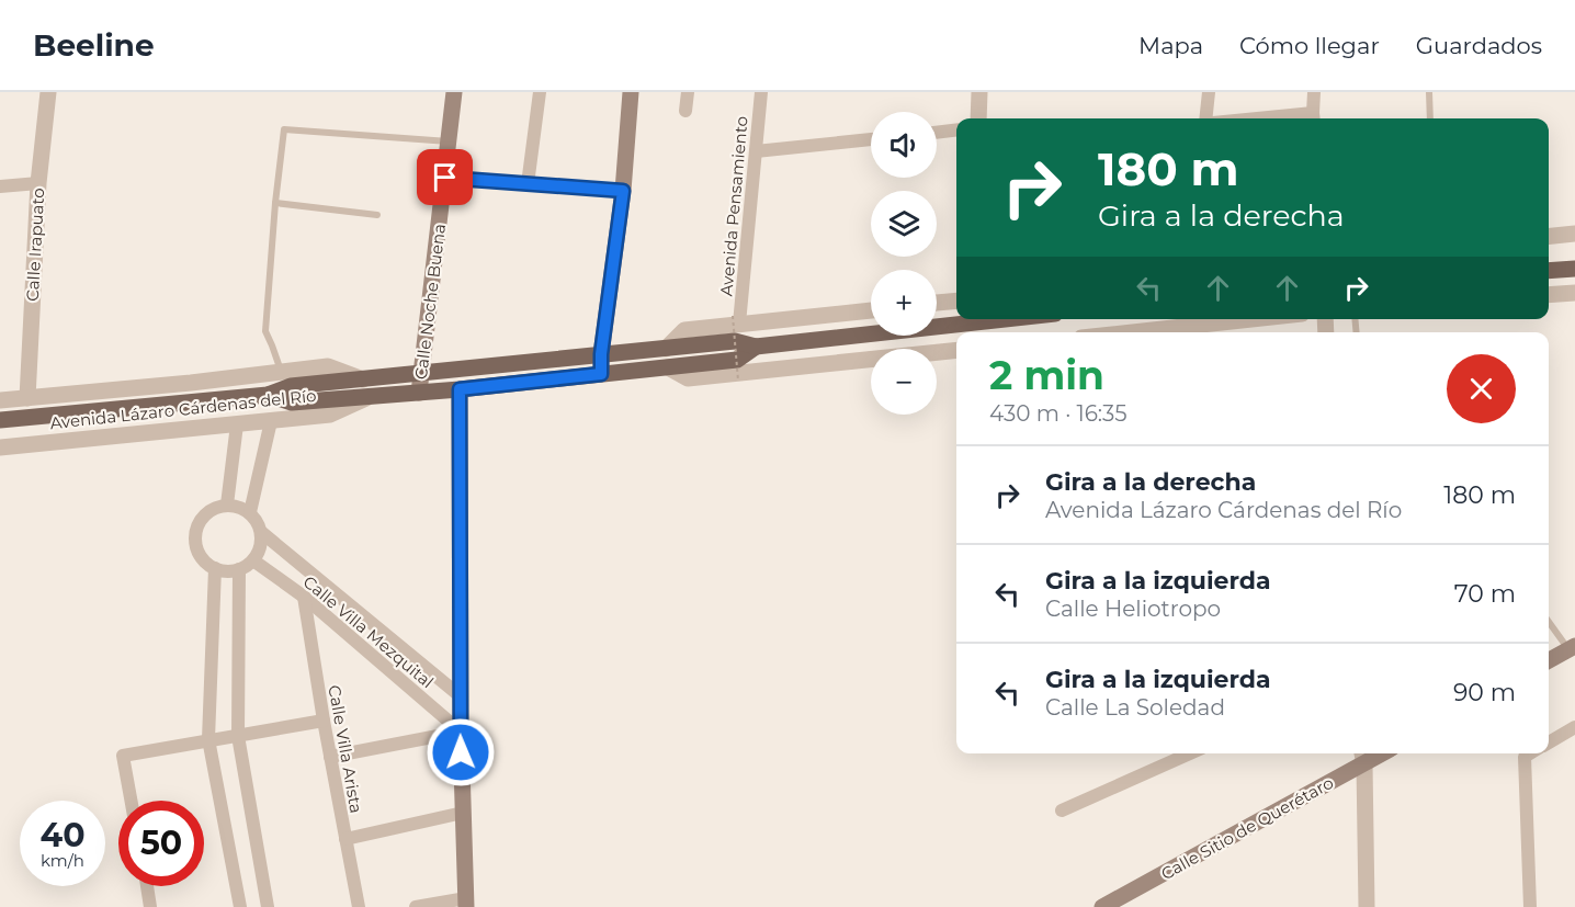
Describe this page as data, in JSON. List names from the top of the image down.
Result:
{
  "streets": {
    "main road": ["Calle Noche Buena", "Avenida Lázaro Cárdenas del Río", "Calle Sitio de Querétaro"],
    "street": [
      "Avenida Pensamiento",
      "Calle Irapuato",
      "Calle Villa Mezquital",
      "Calle Villa Arista"
    ]
  },
  "crossings": [
    ["Calle Irapuato", "Avenida Lázaro Cárdenas del Río"],
    ["Calle Noche Buena", "Avenida Lázaro Cárdenas del Río"],
    ["Calle Villa Mezquital", "Calle Villa Arista"]
  ],
  "page": {
    "header": "Beeline",
    "nav": ["Mapa", "Cómo llegar", "Guardados"],
    "map_buttons": ["+", "−"],
    "turn": ["180 m", "Gira a la derecha"],
    "heading": ["2 min", "430 m · 16:35"],
    "list": [
      {
        "name": "Gira a la derecha",
        "note": "Avenida Lázaro Cárdenas del Río",
        "value": "180 m"
      },
      {
        "name": "Gira a la izquierda",
        "note": "Calle Heliotropo",
        "value": "70 m"
      },
      {
        "name": "Gira a la izquierda",
        "note": "Calle La Soledad",
        "value": "90 m"
      }
    ],
    "speed": "40 km/h",
    "limit": "50"
  }
}
